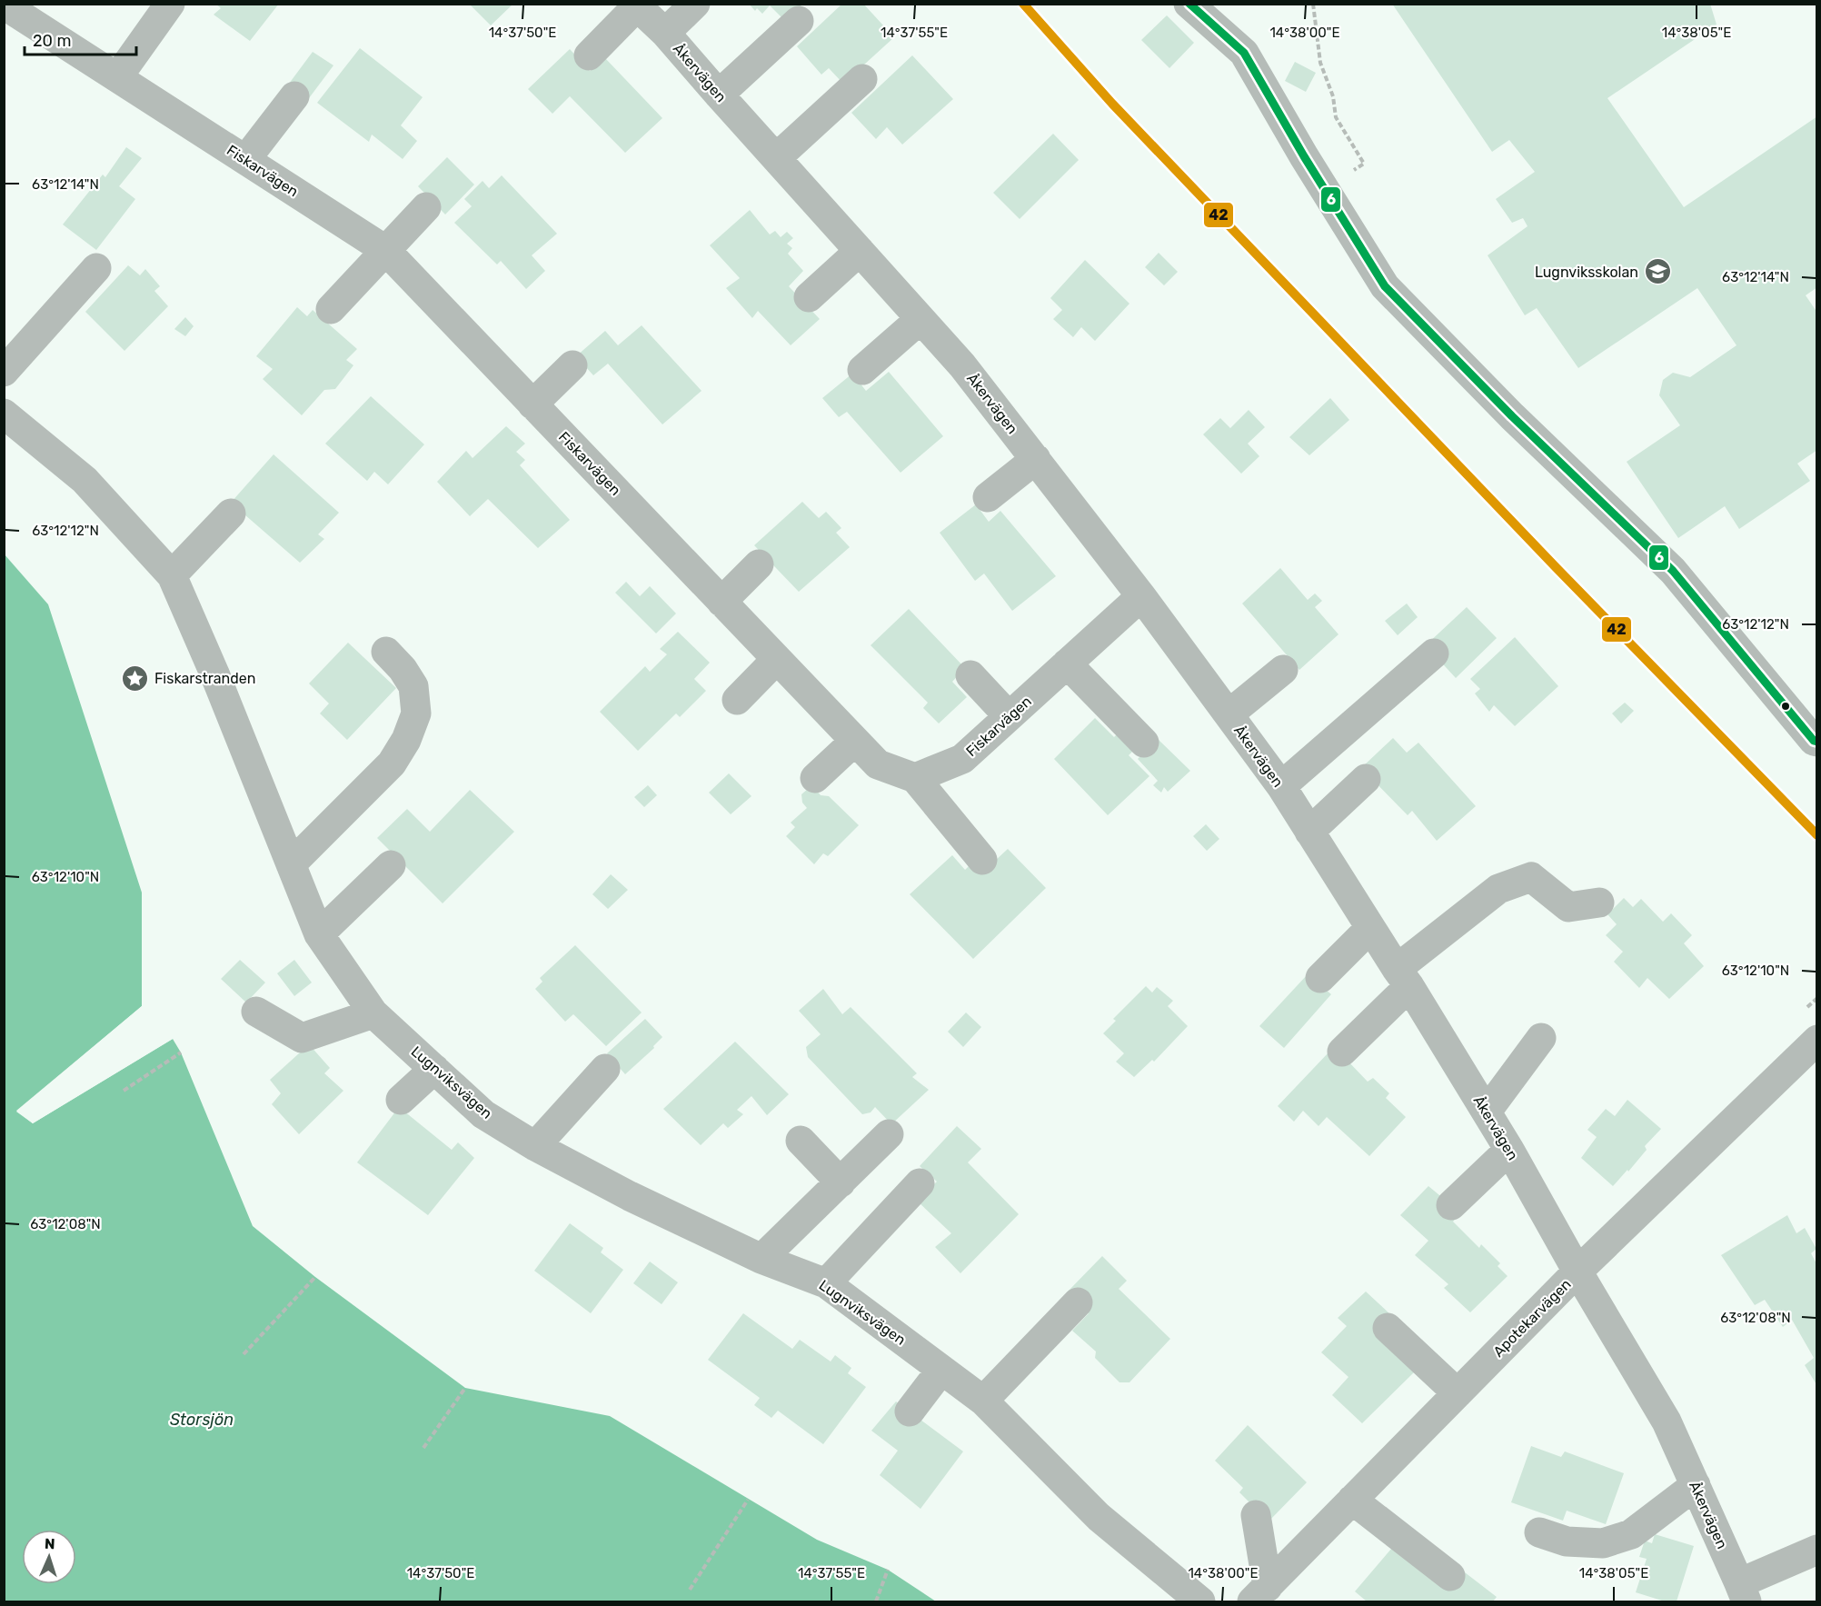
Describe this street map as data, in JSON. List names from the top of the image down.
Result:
{
  "streets": {
    "street": [
      "Åkervägen",
      "Fiskarvägen",
      "Lugnviksvägen",
      "Apotekarvägen"
    ]
  },
  "crossings": [
    ["Åkervägen", "Fiskarvägen"],
    ["Åkervägen", "Apotekarvägen"]
  ],
  "water": ["Storsjön"],
  "places": {
    "school or university": ["Lugnviksskolan"],
    "place": ["Fiskarstranden"]
  },
  "lines": ["transit line 42", "transit line 6"],
  "scale_bar": "20 m",
  "north": "top",
  "coordinates": [
    "14°37'50\"E",
    "14°37'55\"E",
    "14°38'00\"E",
    "14°38'05\"E",
    "63°12'14\"N",
    "63°12'12\"N",
    "63°12'10\"N",
    "63°12'08\"N"
  ]
}
